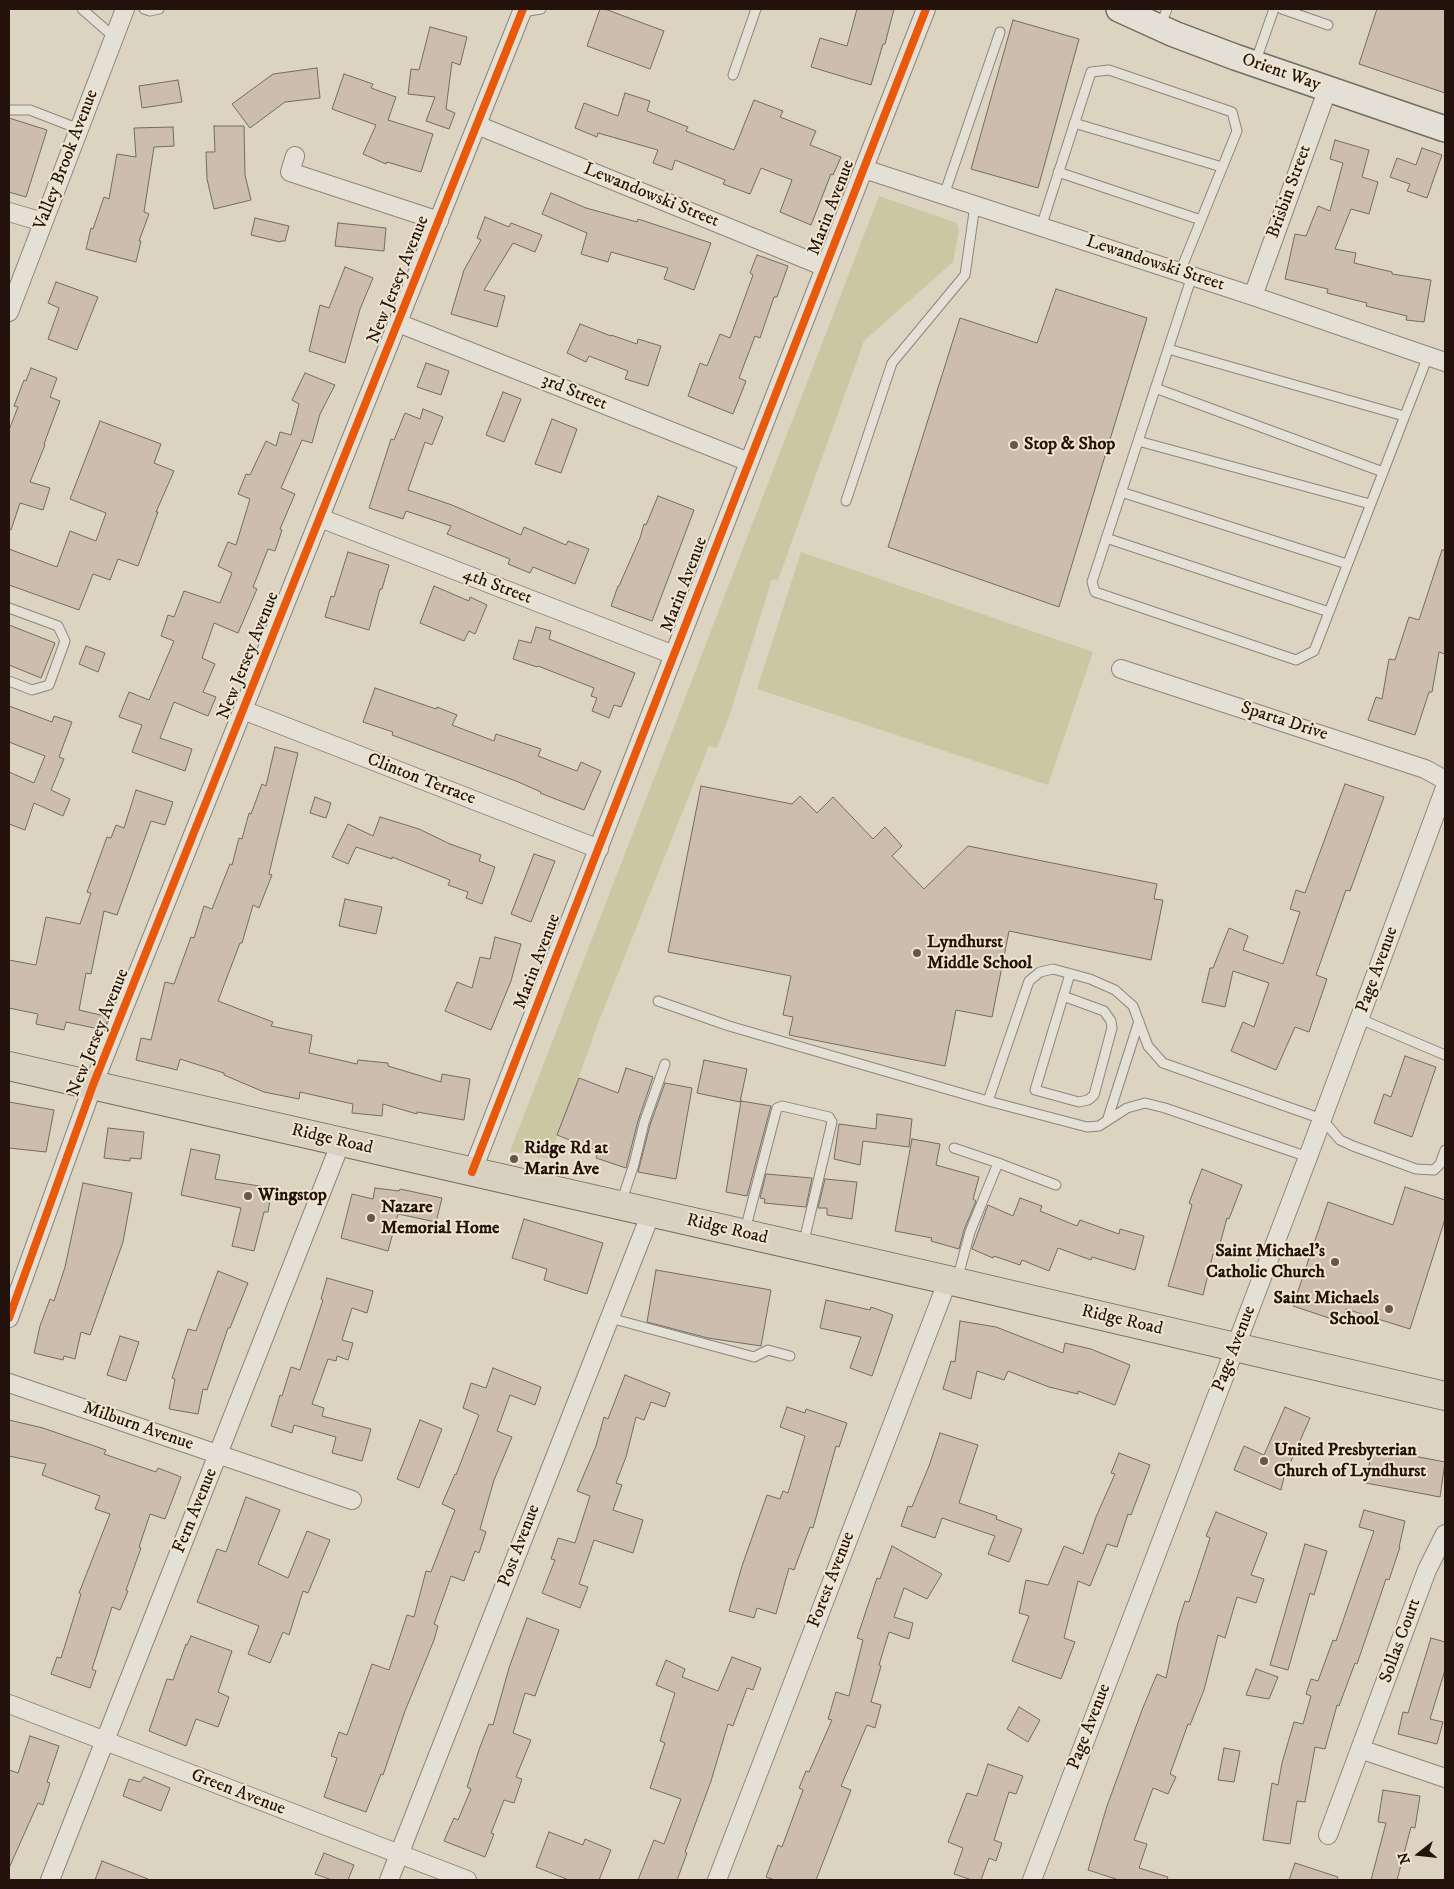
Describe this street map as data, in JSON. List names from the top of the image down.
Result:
{
  "streets": {
    "main road": ["Ridge Road"],
    "street": [
      "Orient Way",
      "Valley Brook Avenue",
      "Brisbin Street",
      "Lewandowski Street",
      "Marin Avenue",
      "New Jersey Avenue",
      "3rd Street",
      "4th Street",
      "Sparta Drive",
      "Clinton Terrace",
      "Page Avenue",
      "Milburn Avenue",
      "Fern Avenue",
      "Post Avenue",
      "Forest Avenue",
      "Sollas Court",
      "Green Avenue"
    ]
  },
  "crossings": [
    ["Orient Way", "Brisbin Street"],
    ["Brisbin Street", "Lewandowski Street"],
    ["Lewandowski Street", "Marin Avenue"],
    ["Lewandowski Street", "New Jersey Avenue"],
    ["Marin Avenue", "3rd Street"],
    ["Marin Avenue", "4th Street"],
    ["Marin Avenue", "Clinton Terrace"],
    ["Marin Avenue", "Ridge Road"],
    ["New Jersey Avenue", "3rd Street"],
    ["New Jersey Avenue", "4th Street"],
    ["New Jersey Avenue", "Clinton Terrace"],
    ["New Jersey Avenue", "Ridge Road"],
    ["Page Avenue", "Ridge Road"],
    ["Ridge Road", "Fern Avenue"],
    ["Ridge Road", "Post Avenue"],
    ["Ridge Road", "Forest Avenue"],
    ["Milburn Avenue", "Fern Avenue"],
    ["Fern Avenue", "Green Avenue"],
    ["Post Avenue", "Green Avenue"]
  ],
  "places": [
    "Stop & Shop",
    "Lyndhurst Middle School",
    "Ridge Rd at Marin Ave",
    "Wingstop",
    "Nazare Memorial Home",
    "Saint Michael's Catholic Church",
    "Saint Michaels School",
    "United Presbyterian Church of Lyndhurst"
  ],
  "north": "left"
}
